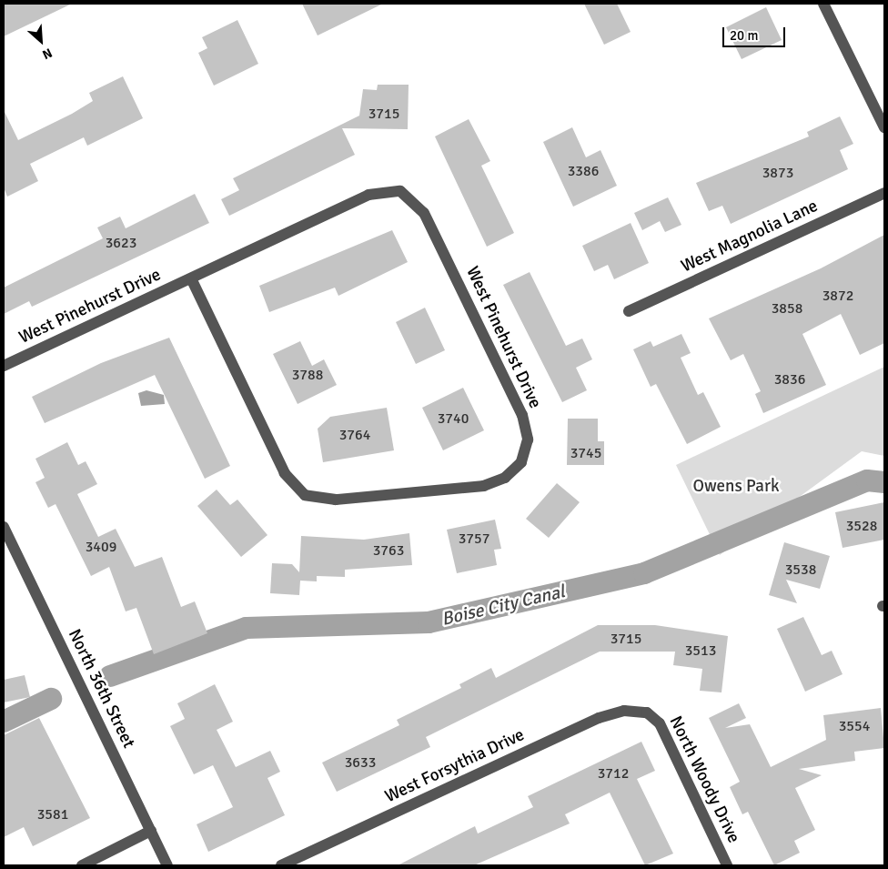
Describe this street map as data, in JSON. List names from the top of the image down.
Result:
{
  "streets": {
    "street": [
      "West Magnolia Lane",
      "West Pinehurst Drive",
      "North 36th Street",
      "West Forsythia Drive",
      "North Woody Drive"
    ]
  },
  "crossings": [
    ["West Forsythia Drive", "North Woody Drive"]
  ],
  "water": ["Boise City Canal"],
  "parks": ["Owens Park"],
  "house_numbers": [
    "3715",
    "3386",
    "3873",
    "3623",
    "3872",
    "3858",
    "3788",
    "3836",
    "3740",
    "3764",
    "3745",
    "3528",
    "3757",
    "3409",
    "3763",
    "3538",
    "3715",
    "3513",
    "3554",
    "3633",
    "3712",
    "3581"
  ],
  "scale_bar": "20 m",
  "north": "bottom right"
}
